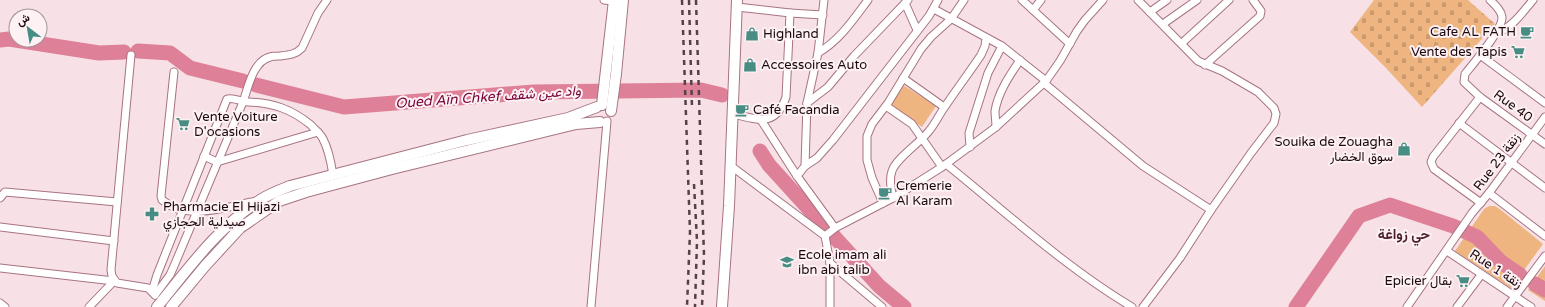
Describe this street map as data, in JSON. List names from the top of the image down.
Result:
{
  "streets": {
    "street": ["Rue 40", "Rue 23 زنقة", "Rue 1 زنقة"]
  },
  "crossings": [
    ["Rue 40", "Rue 23 زنقة"],
    ["Rue 23 زنقة", "Rue 1 زنقة"]
  ],
  "districts": ["حي زواغة"],
  "water": ["Oued Aïn Chkef واد عين شقف"],
  "places": {
    "cafe": ["Cafe AL FATH", "Café Facandia", "Cremerie Al Karam"],
    "shop": ["Highland", "Accessoires Auto", "Souika de Zouagha سوق الخضار"],
    "supermarket": ["Vente des Tapis", "Vente Voiture D'ocasions", "Epicier بقال"],
    "pharmacy": ["Pharmacie El Hijazi صيدلية الحجازي"],
    "school or university": ["Ecole imam ali ibn abi talib"]
  },
  "north": "top left"
}
